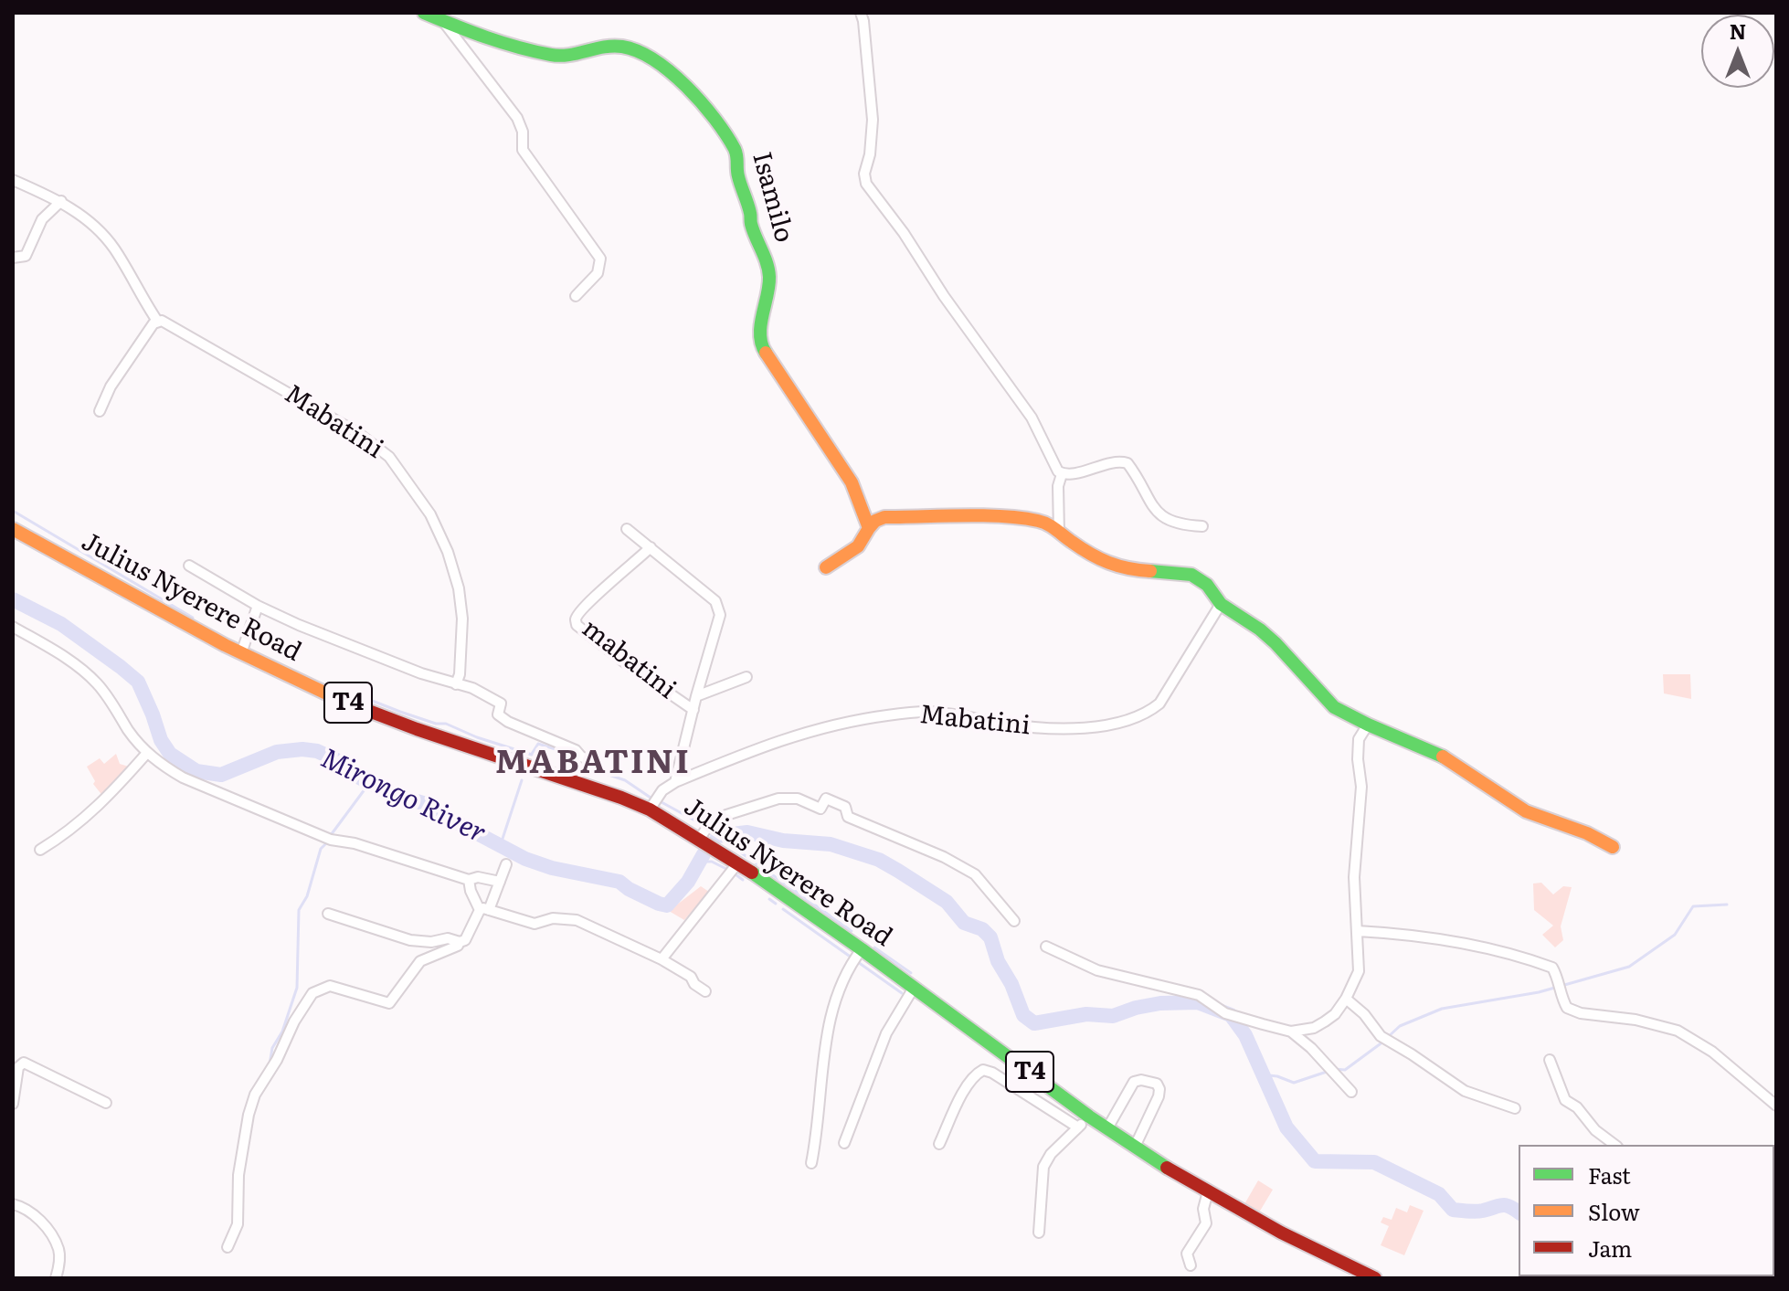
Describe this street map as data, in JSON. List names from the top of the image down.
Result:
{
  "streets": {
    "main road": ["Isamilo", "Julius Nyerere Road", "T4"],
    "street": ["Mabatini", "mabatini"]
  },
  "crossings": [
    ["Mabatini", "Julius Nyerere Road"]
  ],
  "districts": ["MABATINI"],
  "water": ["Mirongo River"],
  "legend": ["Fast", "Slow", "Jam"],
  "north": "top"
}
